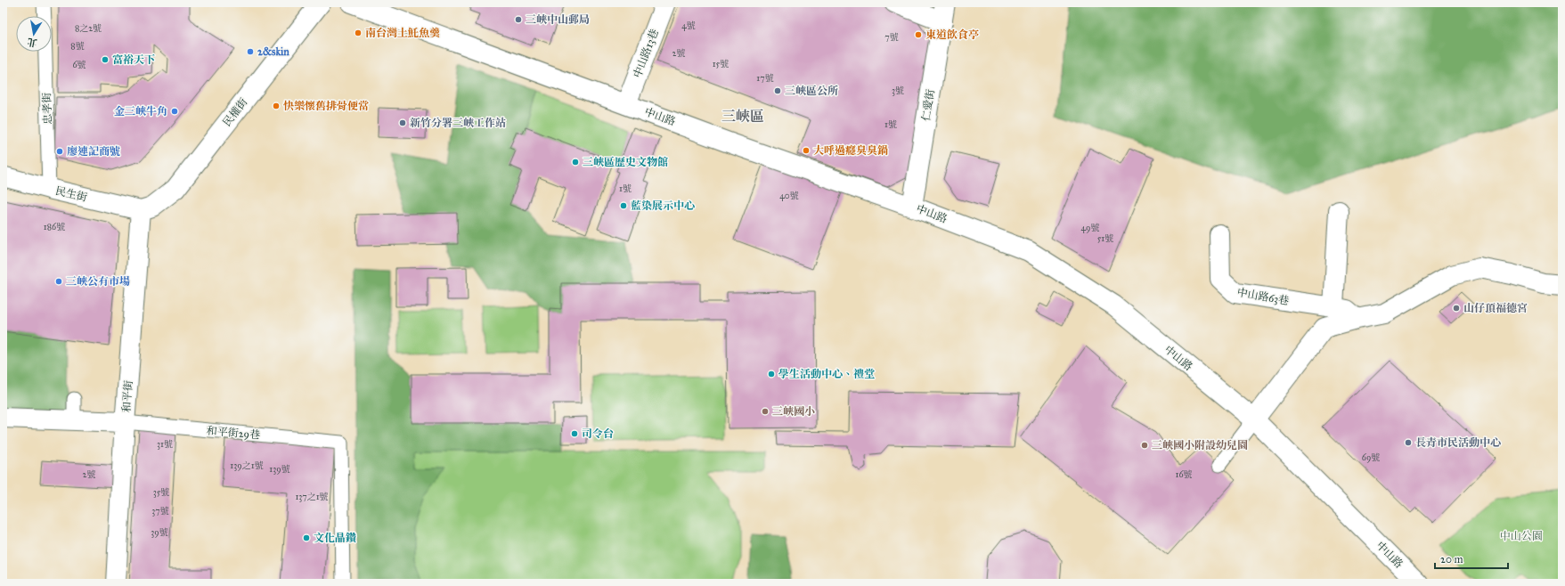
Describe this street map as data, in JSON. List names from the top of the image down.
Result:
{
  "streets": {
    "street": [
      "中山路13巷",
      "仁愛街",
      "民權街",
      "中山路",
      "民生街",
      "中山路63巷",
      "和平街"
    ],
    "lane": ["忠孝街", "和平街29巷"]
  },
  "crossings": [
    ["中山路13巷", "中山路"],
    ["仁愛街", "中山路"],
    ["忠孝街", "民生街"],
    ["民權街", "民生街"],
    ["民權街", "和平街"],
    ["民生街", "和平街"],
    ["和平街", "和平街29巷"]
  ],
  "districts": ["三峽區"],
  "parks": ["中山公園"],
  "places": [
    "三峽中山郵局",
    "南台灣土魠魚羹",
    "東道飲食亭",
    "2&skin",
    "富裕天下",
    "三峽區公所",
    "快樂懷舊排骨便當",
    "金三峽牛角",
    "新竹分署三峽工作站",
    "大呼過癮臭臭鍋",
    "廖連記商號",
    "三峽區歷史文物館",
    "藍染展示中心",
    "三峽公有市場",
    "山仔頂福德宮",
    "學生活動中心、禮堂",
    "三峽國小",
    "司令台",
    "長青市民活動中心",
    "三峽國小附設幼兒園",
    "文化晶鑽"
  ],
  "house_numbers": [
    "4號",
    "8之2號",
    "7號",
    "8號",
    "2號",
    "15號",
    "6號",
    "17號",
    "3號",
    "1號",
    "1號",
    "40號",
    "186號",
    "49號",
    "51號",
    "31號",
    "69號",
    "139之1號",
    "139號",
    "2號",
    "16號",
    "35號",
    "137之1號",
    "37號",
    "39號"
  ],
  "scale_bar": "20 m",
  "north": "bottom"
}
